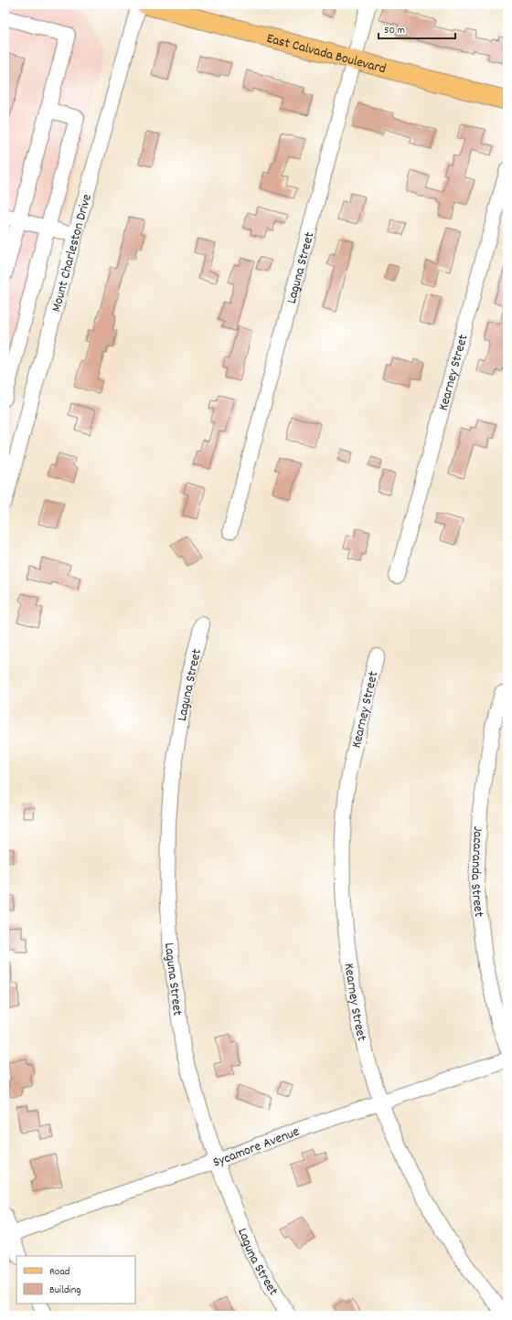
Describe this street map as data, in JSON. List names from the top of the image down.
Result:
{
  "streets": {
    "main road": ["East Calvada Boulevard"],
    "street": [
      "Mount Charleston Drive",
      "Laguna Street",
      "Kearney Street",
      "Jacaranda Street",
      "Sycamore Avenue"
    ]
  },
  "crossings": [
    ["East Calvada Boulevard", "Laguna Street"],
    ["Laguna Street", "Sycamore Avenue"],
    ["Kearney Street", "Sycamore Avenue"]
  ],
  "legend": ["Road", "Building"],
  "scale_bar": "50 m"
}
